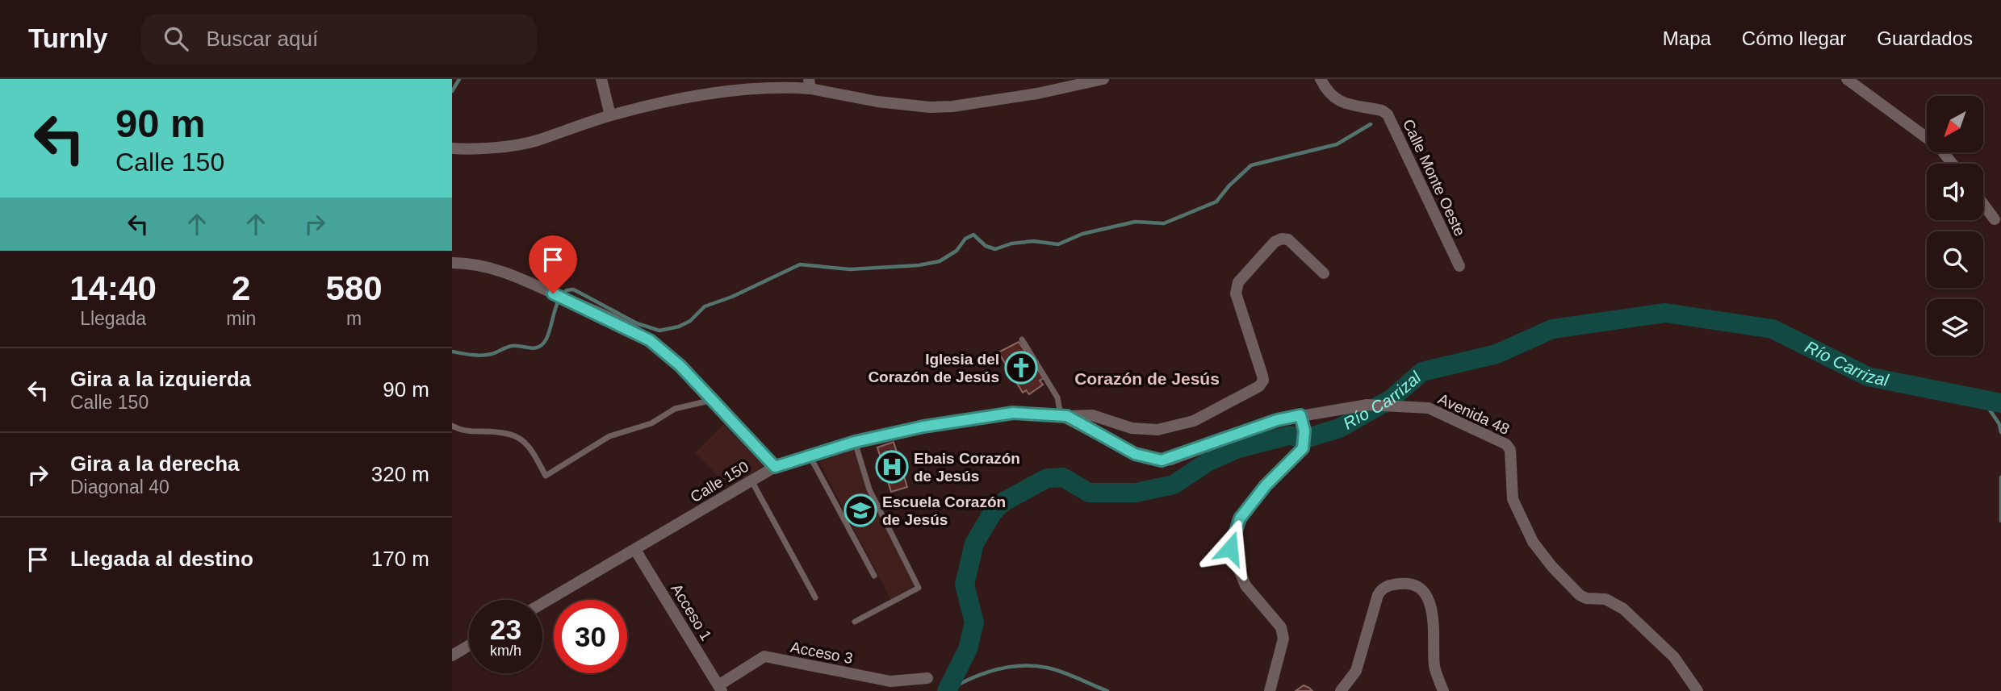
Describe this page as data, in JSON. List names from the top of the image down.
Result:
{
  "streets": {
    "street": [
      "Calle Monte Oeste",
      "Avenida 48",
      "Calle 150",
      "Acceso 1",
      "Acceso 3"
    ]
  },
  "crossings": [
    ["Avenida 48", "Calle 150"],
    ["Calle 150", "Acceso 1"],
    ["Acceso 1", "Acceso 3"]
  ],
  "districts": ["Corazón de Jesús"],
  "water": ["Río Carrizal"],
  "places": {
    "church": ["Iglesia del Corazón de Jesús"],
    "hospital": ["Ebais Corazón de Jesús"],
    "school or university": ["Escuela Corazón de Jesús"]
  },
  "north": "bottom left",
  "page": {
    "header": "Turnly",
    "search": "Buscar aquí",
    "nav": ["Mapa", "Cómo llegar", "Guardados"],
    "turn": ["90 m", "Calle 150"],
    "eta": [
      "14:40",
      "Llegada",
      "2",
      "min",
      "580",
      "m"
    ],
    "list": [
      {
        "name": "Gira a la izquierda",
        "note": "Calle 150",
        "value": "90 m"
      },
      {
        "name": "Gira a la derecha",
        "note": "Diagonal 40",
        "value": "320 m"
      },
      {
        "name": "Llegada al destino",
        "value": "170 m"
      }
    ],
    "speed": "23 km/h",
    "limit": "30"
  }
}
